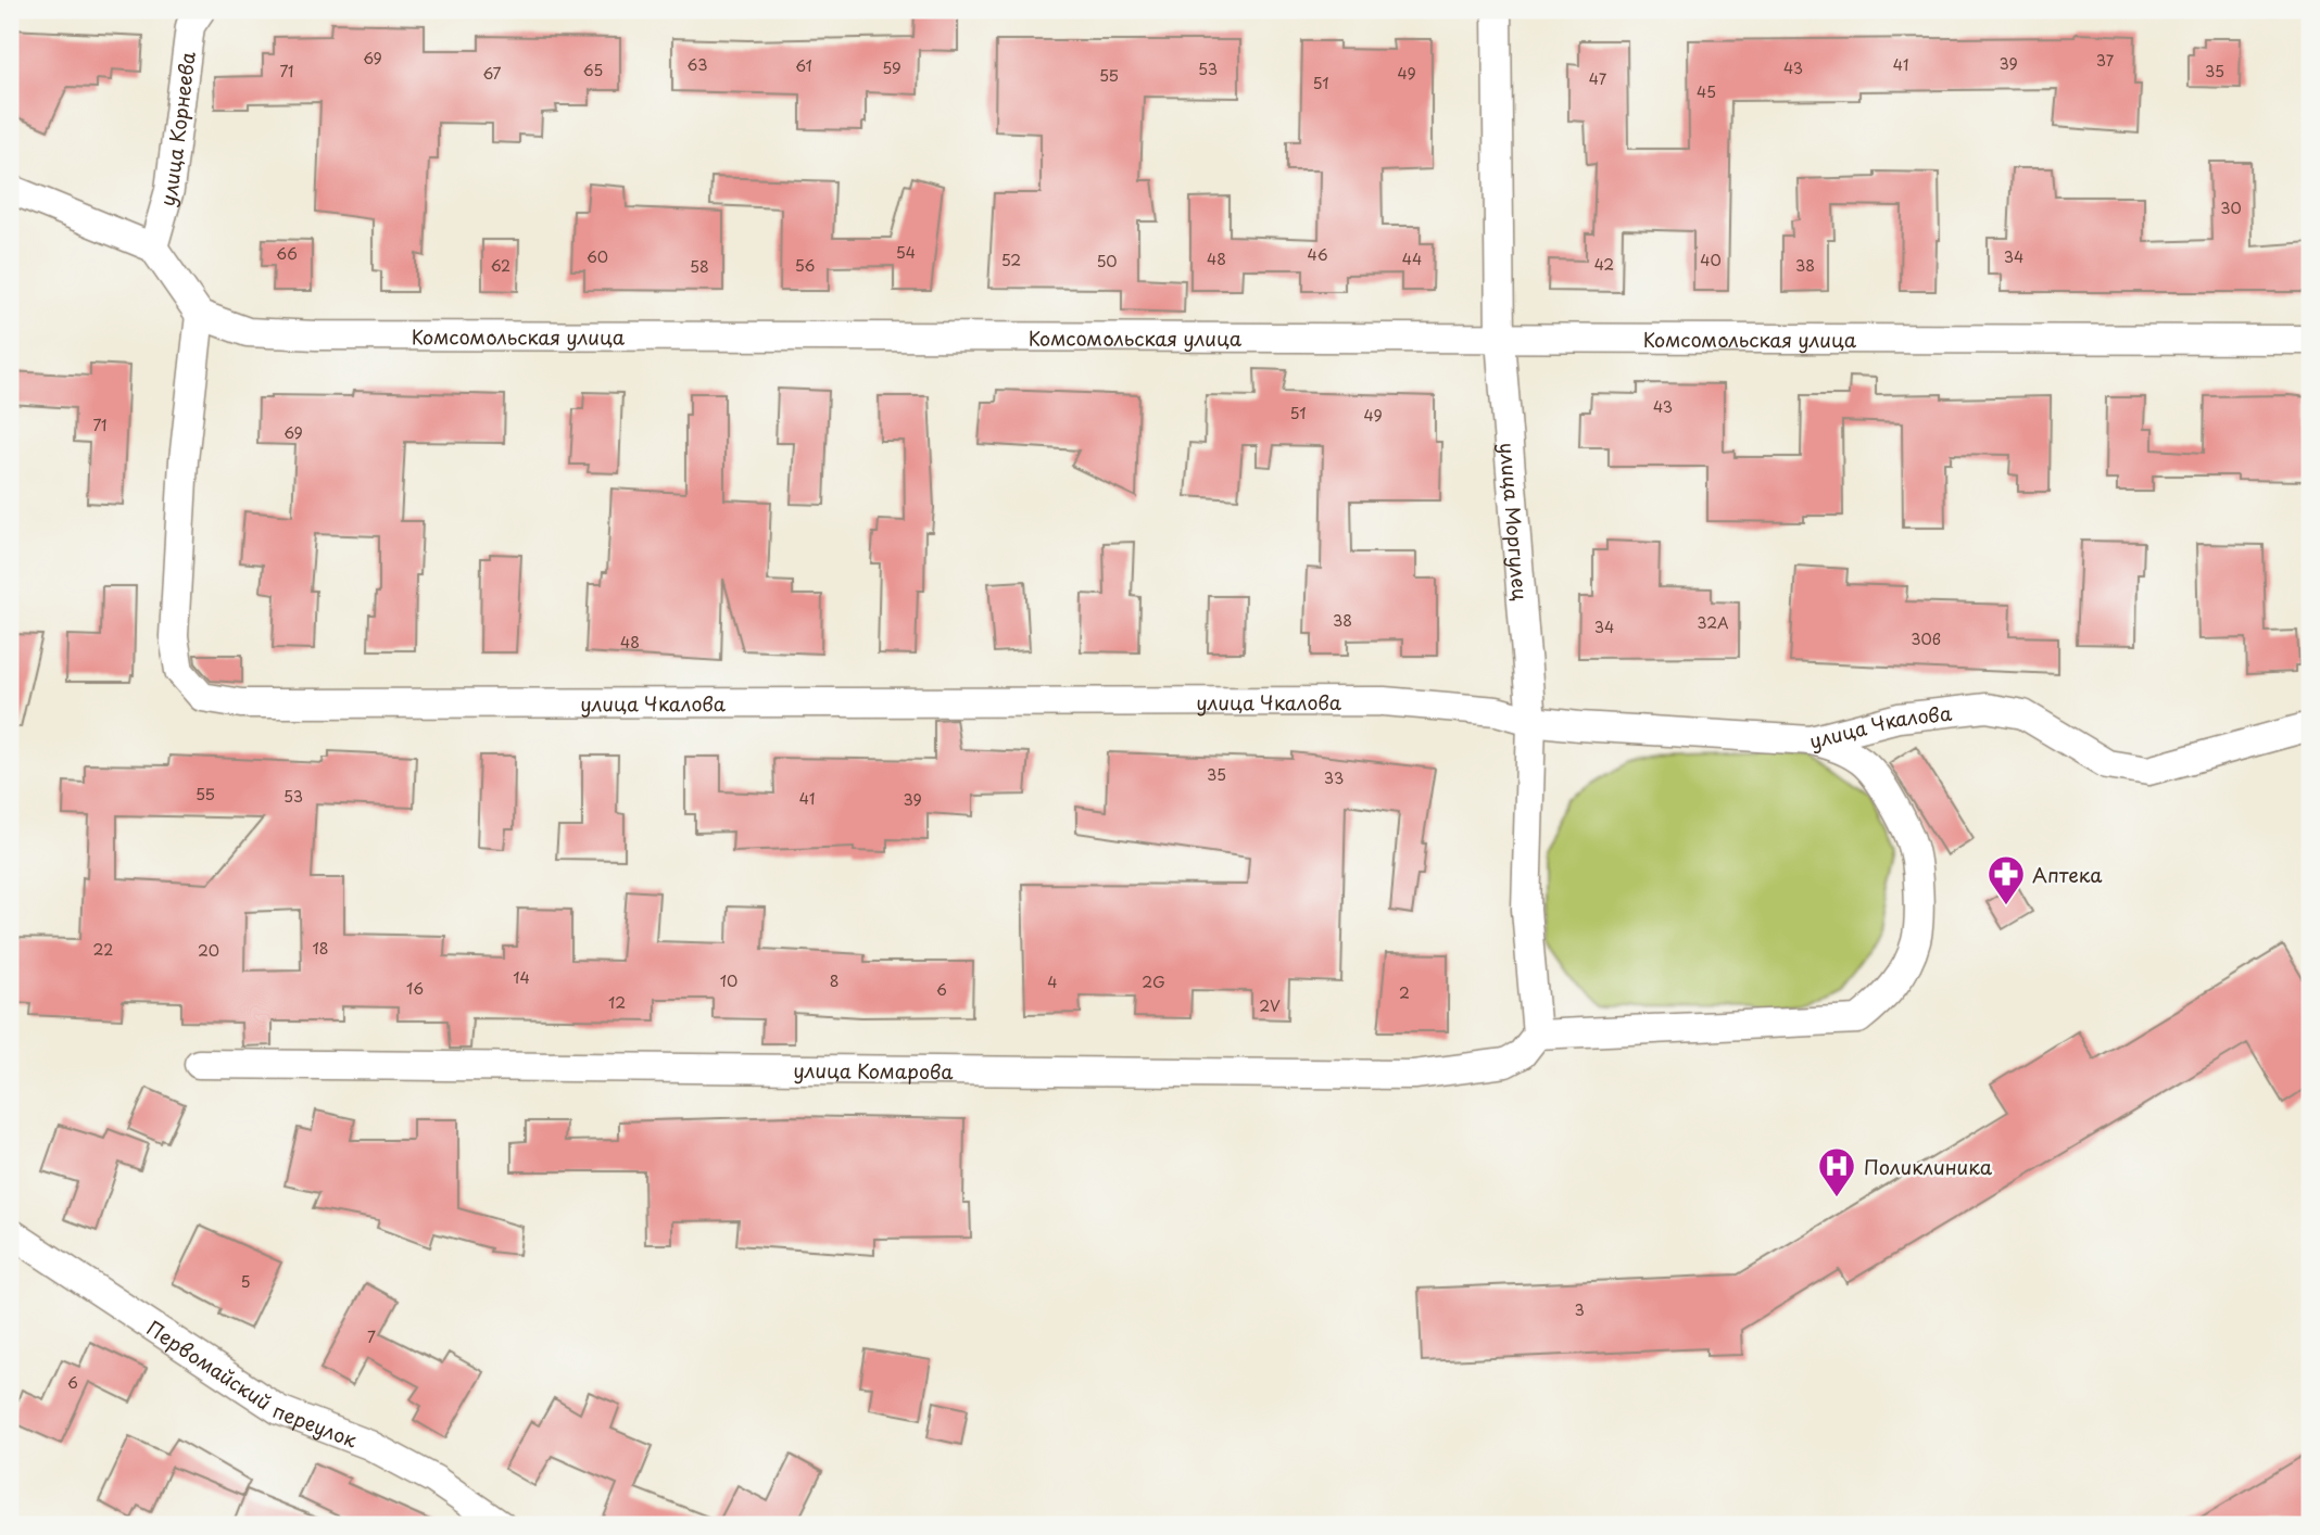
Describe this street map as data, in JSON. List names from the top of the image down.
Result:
{
  "streets": {
    "street": [
      "улица Корнеева",
      "Комсомольская улица",
      "улица Моргулец",
      "улица Чкалова",
      "улица Комарова",
      "Первомайский переулок"
    ]
  },
  "crossings": [
    ["Комсомольская улица", "улица Моргулец"],
    ["Комсомольская улица", "улица Чкалова"],
    ["улица Моргулец", "улица Чкалова"],
    ["улица Моргулец", "улица Комарова"]
  ],
  "places": {
    "pharmacy": ["Аптека"],
    "hospital": ["Поликлиника"]
  },
  "house_numbers": [
    "69",
    "37",
    "39",
    "63",
    "41",
    "61",
    "59",
    "43",
    "53",
    "65",
    "71",
    "35",
    "67",
    "49",
    "55",
    "47",
    "51",
    "45",
    "30",
    "54",
    "66",
    "46",
    "60",
    "34",
    "48",
    "44",
    "52",
    "40",
    "50",
    "42",
    "62",
    "56",
    "38",
    "58",
    "43",
    "51",
    "49",
    "71",
    "69",
    "38",
    "32A",
    "34",
    "30в",
    "48",
    "35",
    "33",
    "55",
    "53",
    "41",
    "39",
    "18",
    "22",
    "20",
    "14",
    "10",
    "8",
    "4",
    "2G",
    "16",
    "6",
    "2",
    "12",
    "2V",
    "5",
    "3",
    "7",
    "6"
  ]
}
